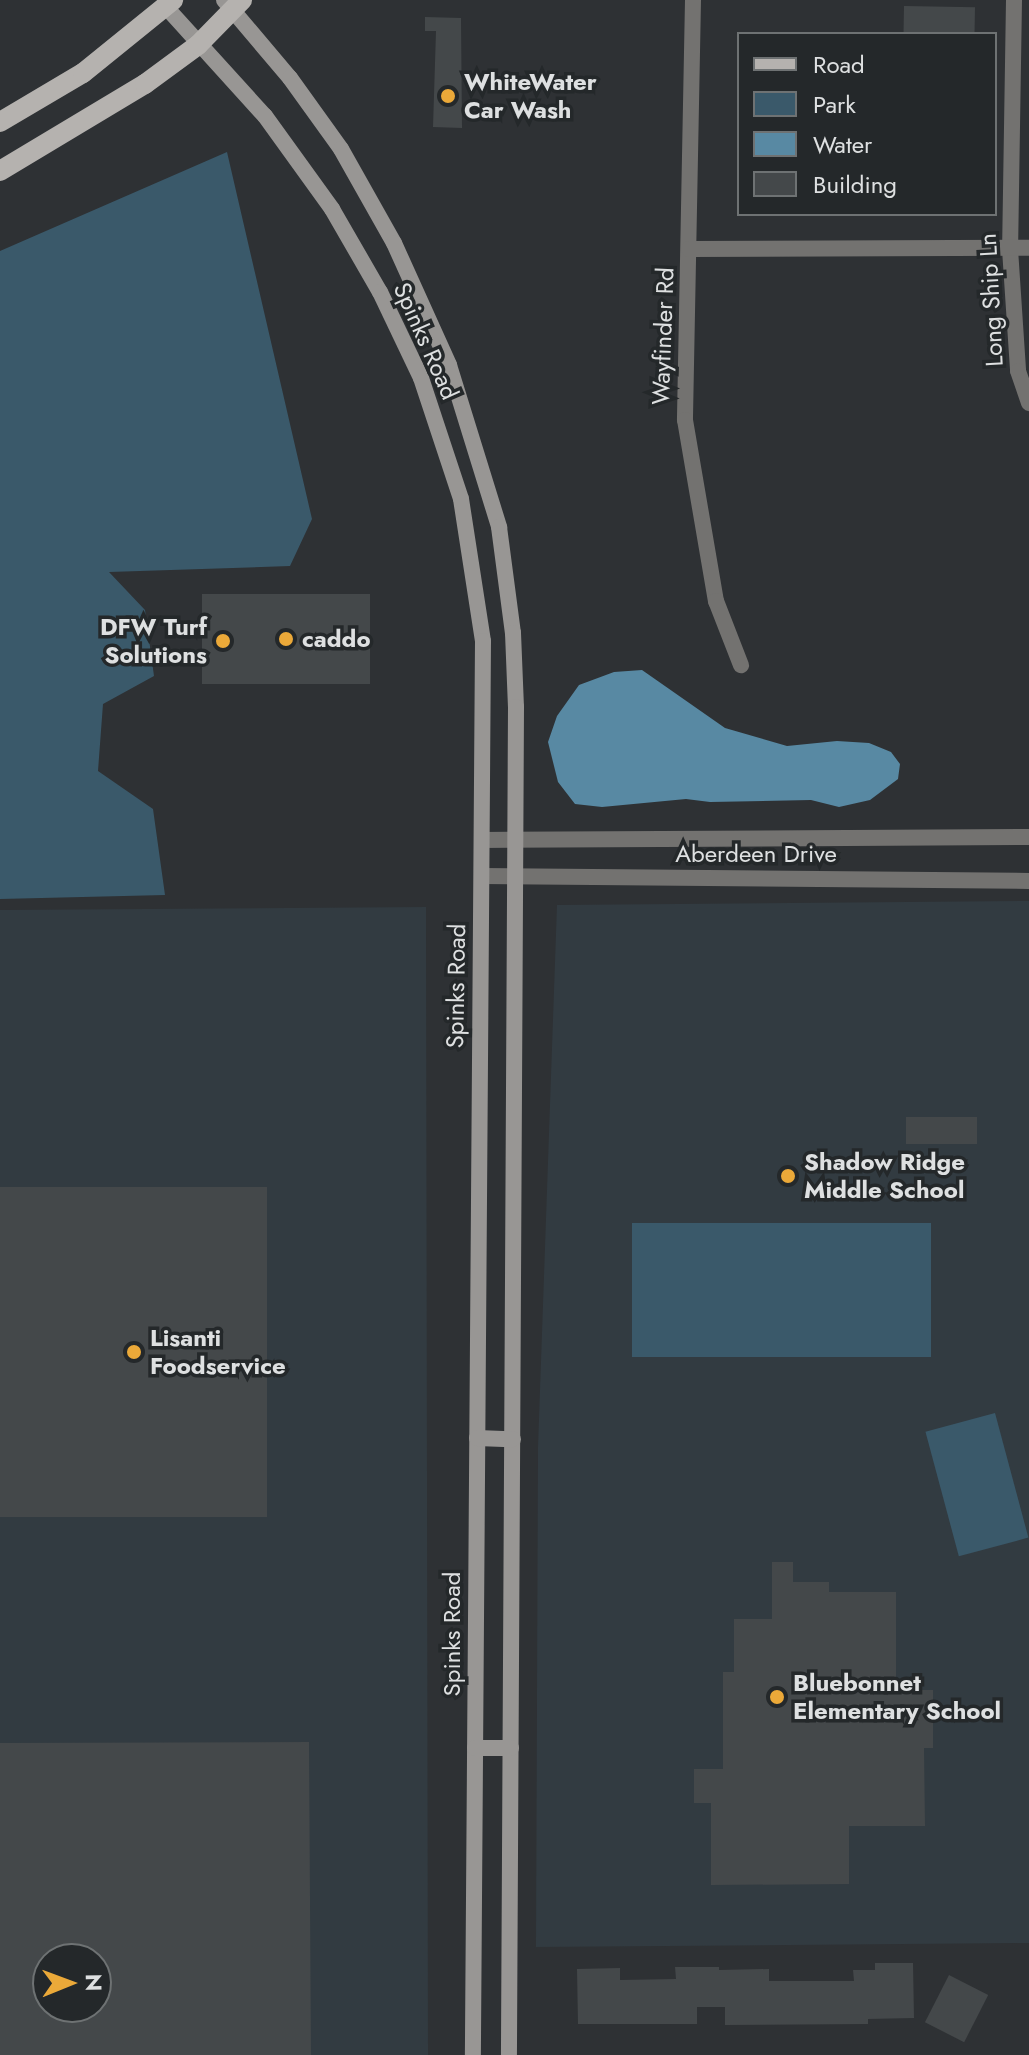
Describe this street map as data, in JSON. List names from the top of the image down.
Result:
{
  "streets": {
    "main road": ["Spinks Road"],
    "street": ["Long Ship Ln", "Wayfinder Rd", "Aberdeen Drive"]
  },
  "crossings": [
    ["Spinks Road", "Aberdeen Drive"]
  ],
  "places": [
    "WhiteWater Car Wash",
    "caddo",
    "DFW Turf Solutions",
    "Shadow Ridge Middle School",
    "Lisanti Foodservice",
    "Bluebonnet Elementary School"
  ],
  "legend": [
    "Road",
    "Park",
    "Water",
    "Building"
  ],
  "north": "right"
}
